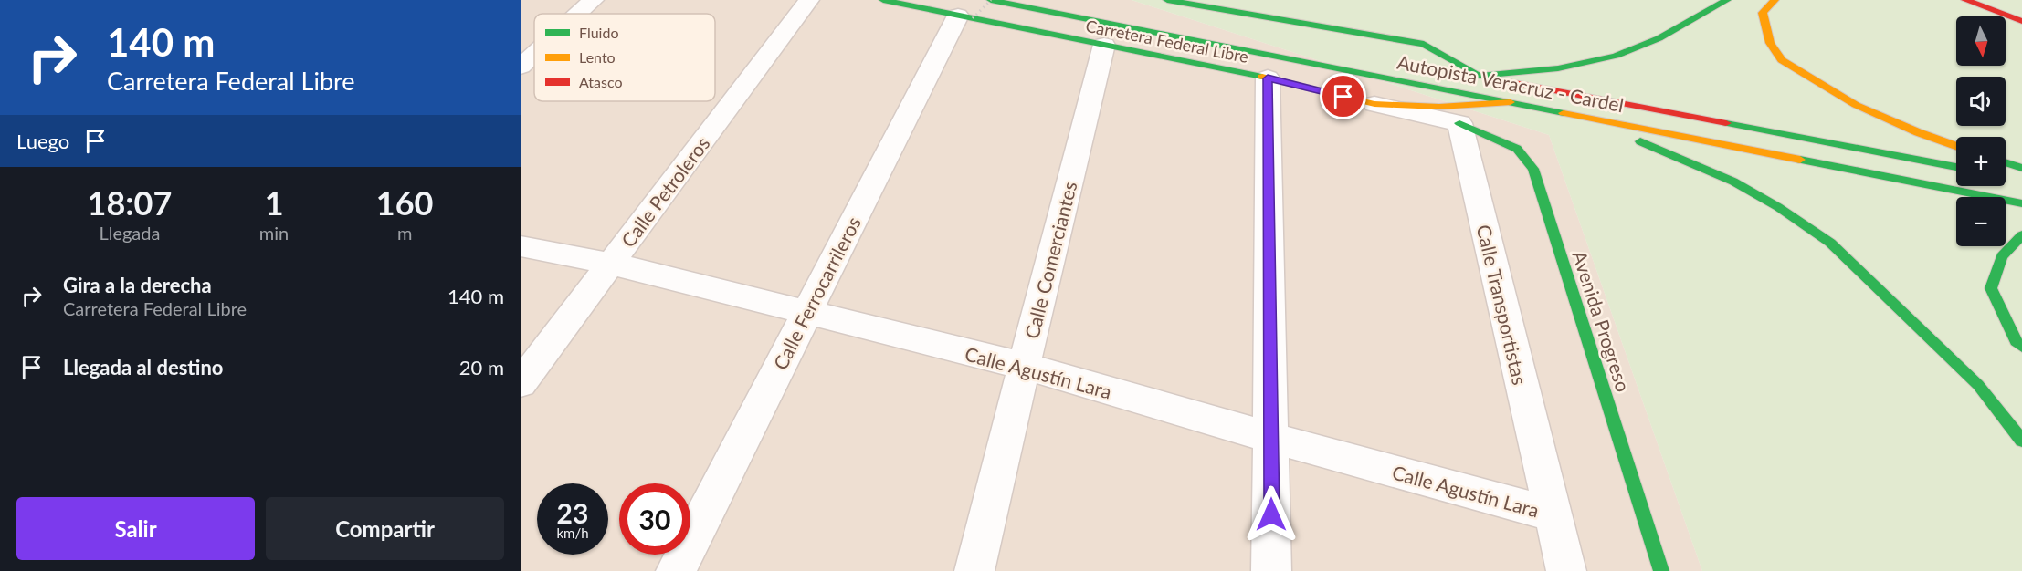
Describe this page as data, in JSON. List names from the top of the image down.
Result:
{
  "streets": {
    "main road": ["Carretera Federal Libre", "Autopista Veracruz - Cardel", "Avenida Progreso"],
    "street": [
      "Calle Petroleros",
      "Calle Comerciantes",
      "Calle Ferrocarrileros",
      "Calle Transportistas",
      "Calle Agustín Lara"
    ]
  },
  "crossings": [
    ["Carretera Federal Libre", "Autopista Veracruz - Cardel"],
    ["Carretera Federal Libre", "Calle Comerciantes"],
    ["Carretera Federal Libre", "Calle Ferrocarrileros"],
    ["Calle Petroleros", "Calle Agustín Lara"],
    ["Calle Comerciantes", "Calle Agustín Lara"],
    ["Calle Ferrocarrileros", "Calle Agustín Lara"],
    ["Calle Transportistas", "Avenida Progreso"],
    ["Calle Transportistas", "Calle Agustín Lara"]
  ],
  "legend": ["Fluido", "Lento", "Atasco"],
  "north": "bottom",
  "page": {
    "turn": ["140 m", "Carretera Federal Libre"],
    "map_buttons": ["+", "−"],
    "then": "Luego",
    "eta": [
      "18:07",
      "Llegada",
      "1",
      "min",
      "160",
      "m"
    ],
    "list": [
      {
        "name": "Gira a la derecha",
        "note": "Carretera Federal Libre",
        "value": "140 m"
      },
      {
        "name": "Llegada al destino",
        "value": "20 m"
      }
    ],
    "speed": "23 km/h",
    "limit": "30",
    "buttons": ["Salir", "Compartir"]
  }
}
